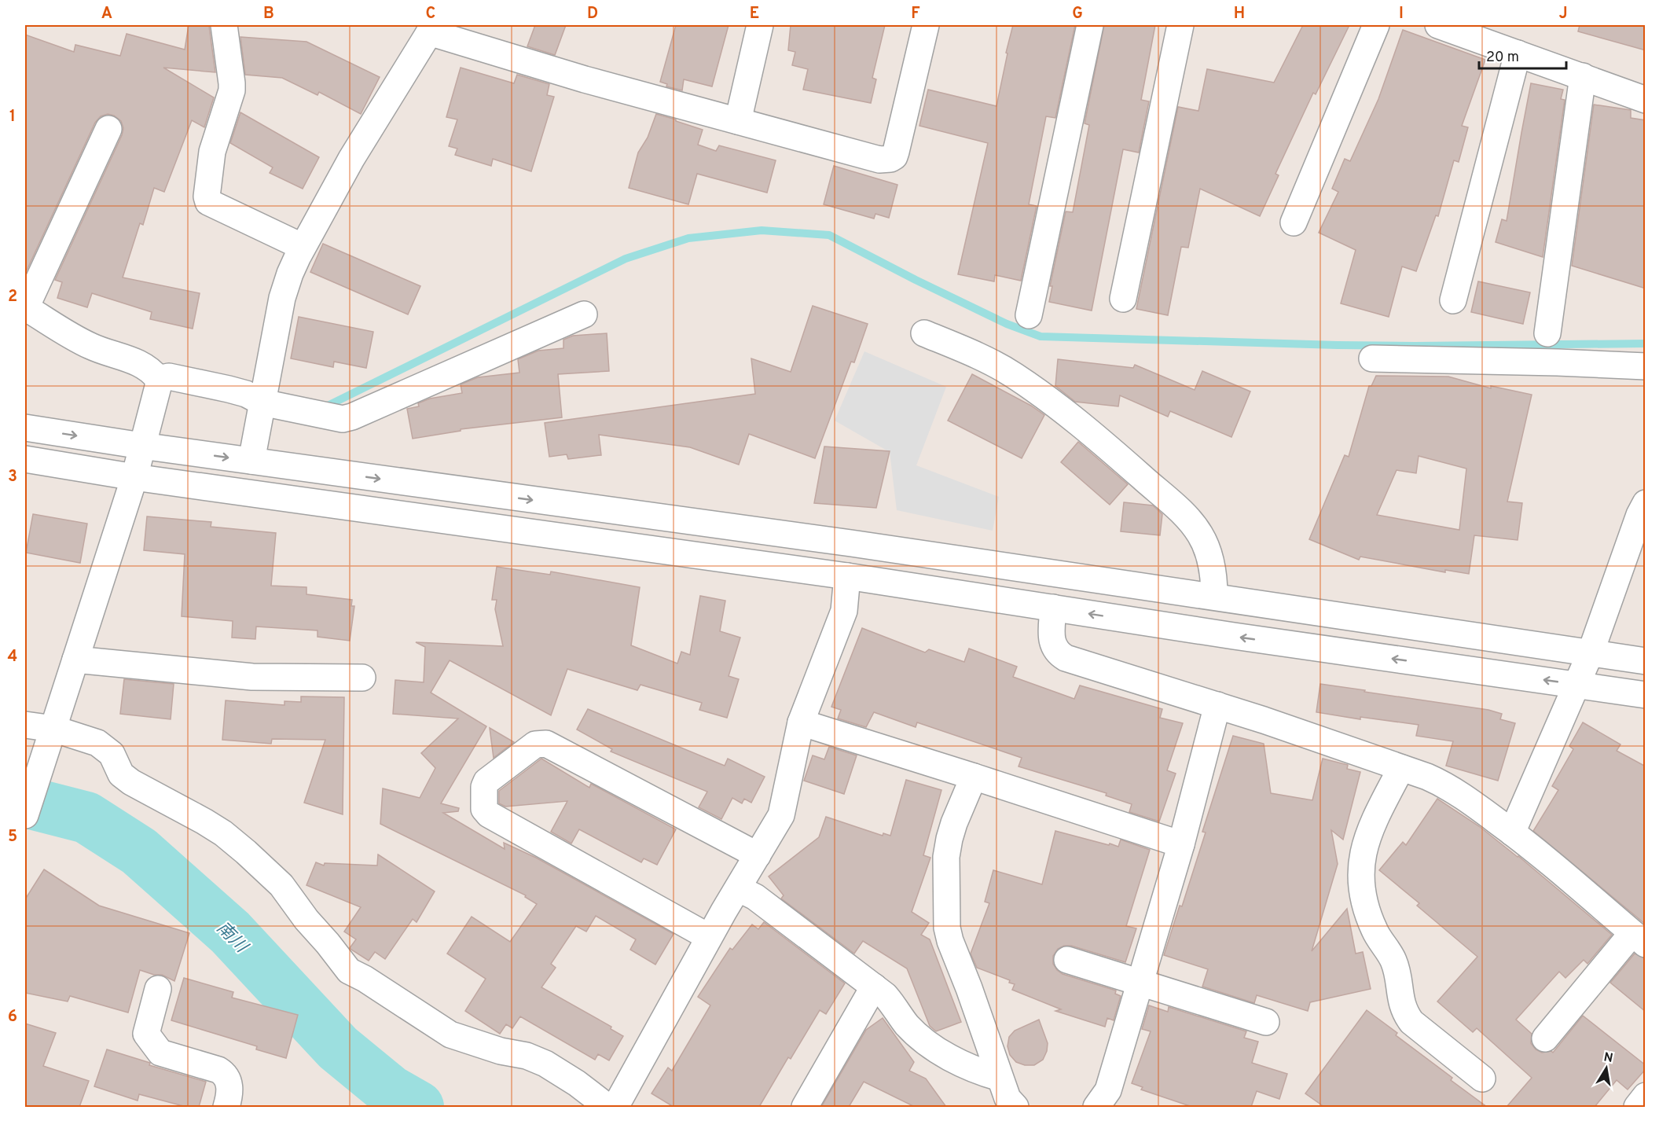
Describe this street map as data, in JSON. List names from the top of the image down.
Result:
{
  "water": ["南川"],
  "scale_bar": "20 m",
  "north": "top",
  "grid": {
    "columns": [
      "A",
      "B",
      "C",
      "D",
      "E",
      "F",
      "G",
      "H",
      "I",
      "J"
    ],
    "rows": [
      "1",
      "2",
      "3",
      "4",
      "5",
      "6"
    ]
  }
}
